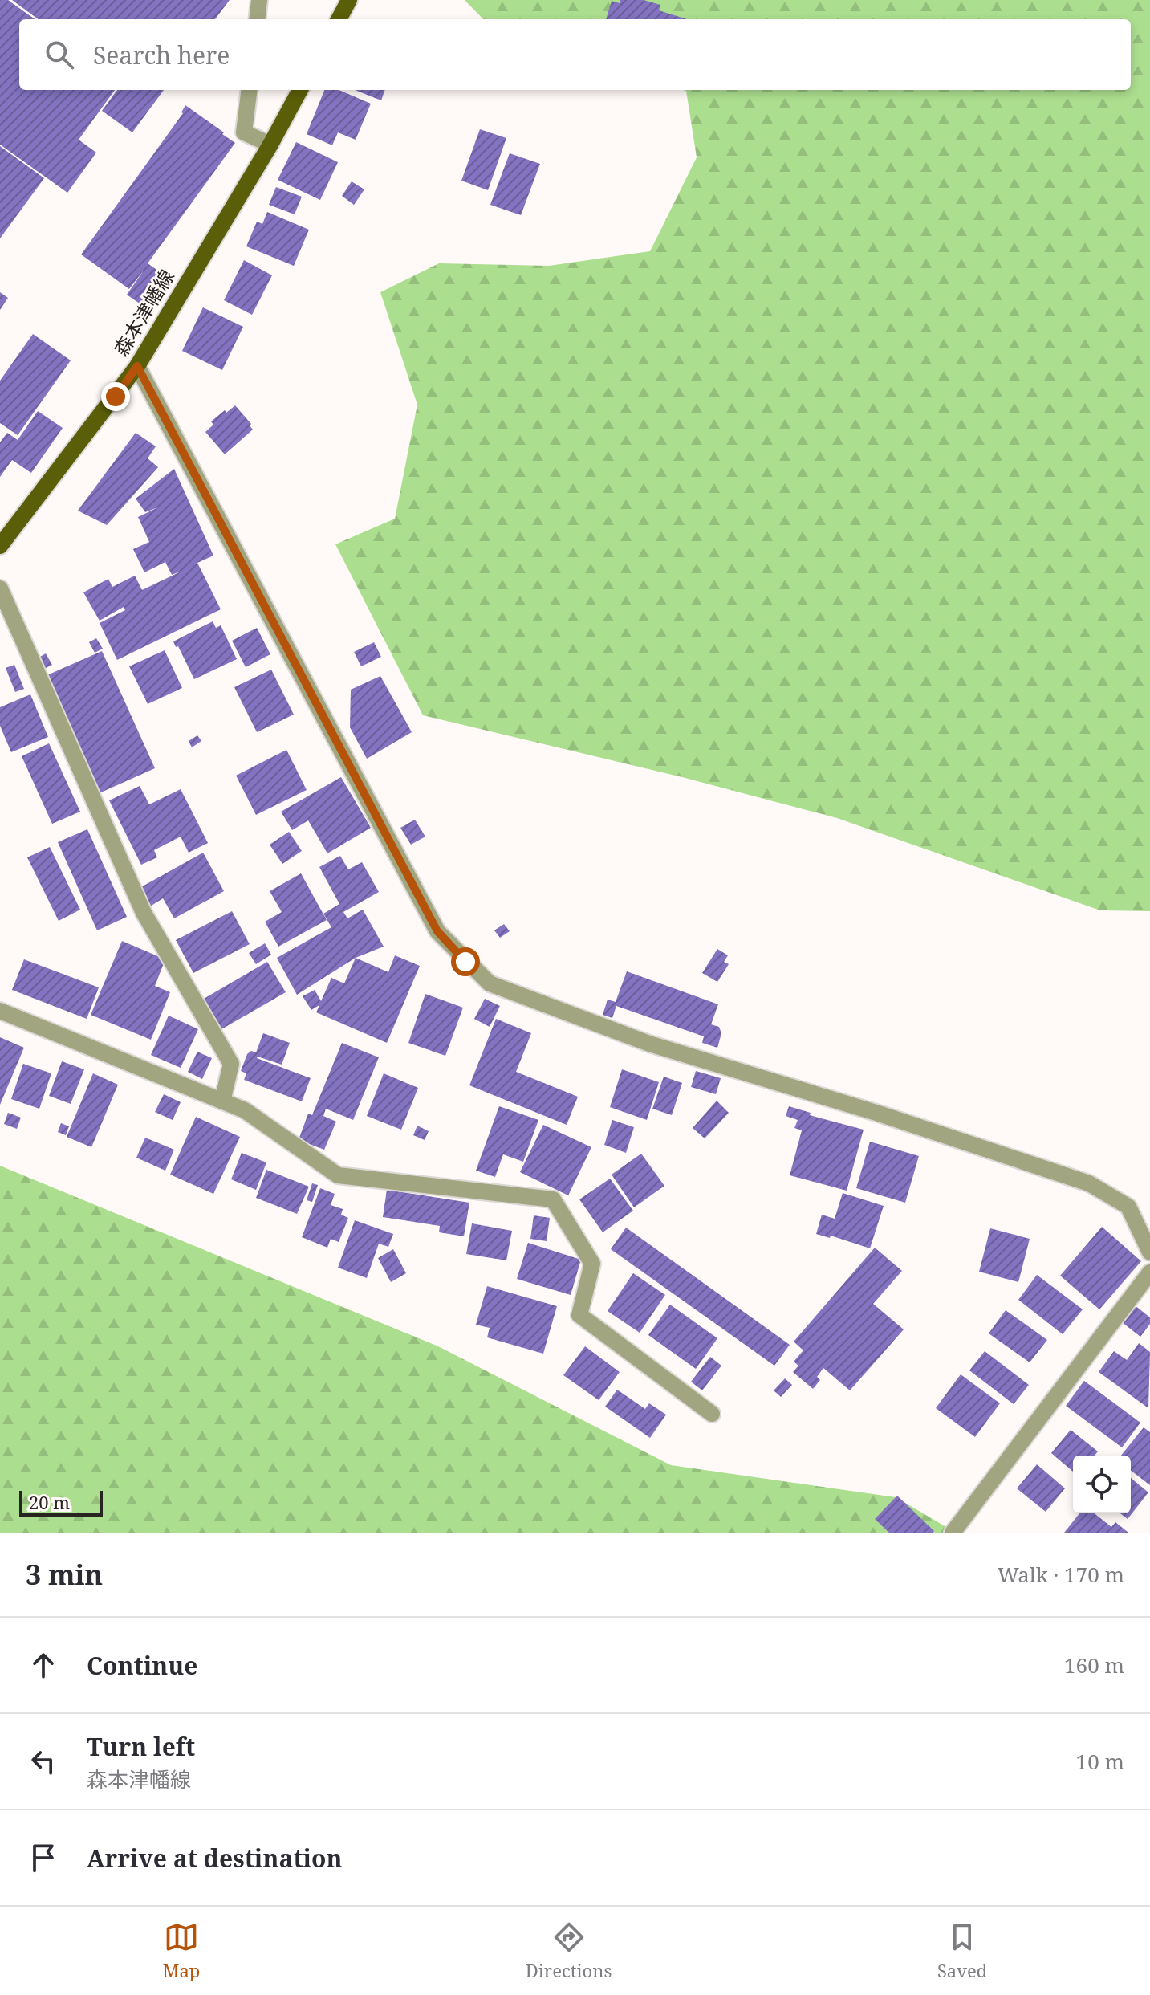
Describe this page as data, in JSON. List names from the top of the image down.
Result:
{
  "streets": {
    "main road": ["森本津幡線"]
  },
  "scale_bar": "20 m",
  "page": {
    "search": "Search here",
    "scale": "20 m",
    "heading": ["3 min", "Walk · 170 m"],
    "list": [
      ["Continue", "160 m"],
      ["Turn left", "森本津幡線", "10 m"],
      "Arrive at destination"
    ],
    "nav": ["Map", "Directions", "Saved"]
  }
}
